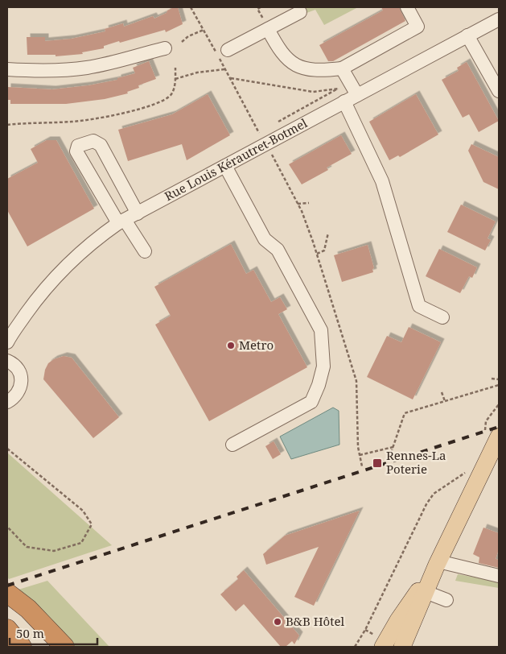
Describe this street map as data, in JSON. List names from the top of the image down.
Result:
{
  "streets": {
    "street": ["Rue Louis Kérautret-Botmel"]
  },
  "places": {
    "other": ["Metro", "B&B Hôtel"],
    "transit": ["Rennes-La Poterie"]
  },
  "scale_bar": "50 m"
}
